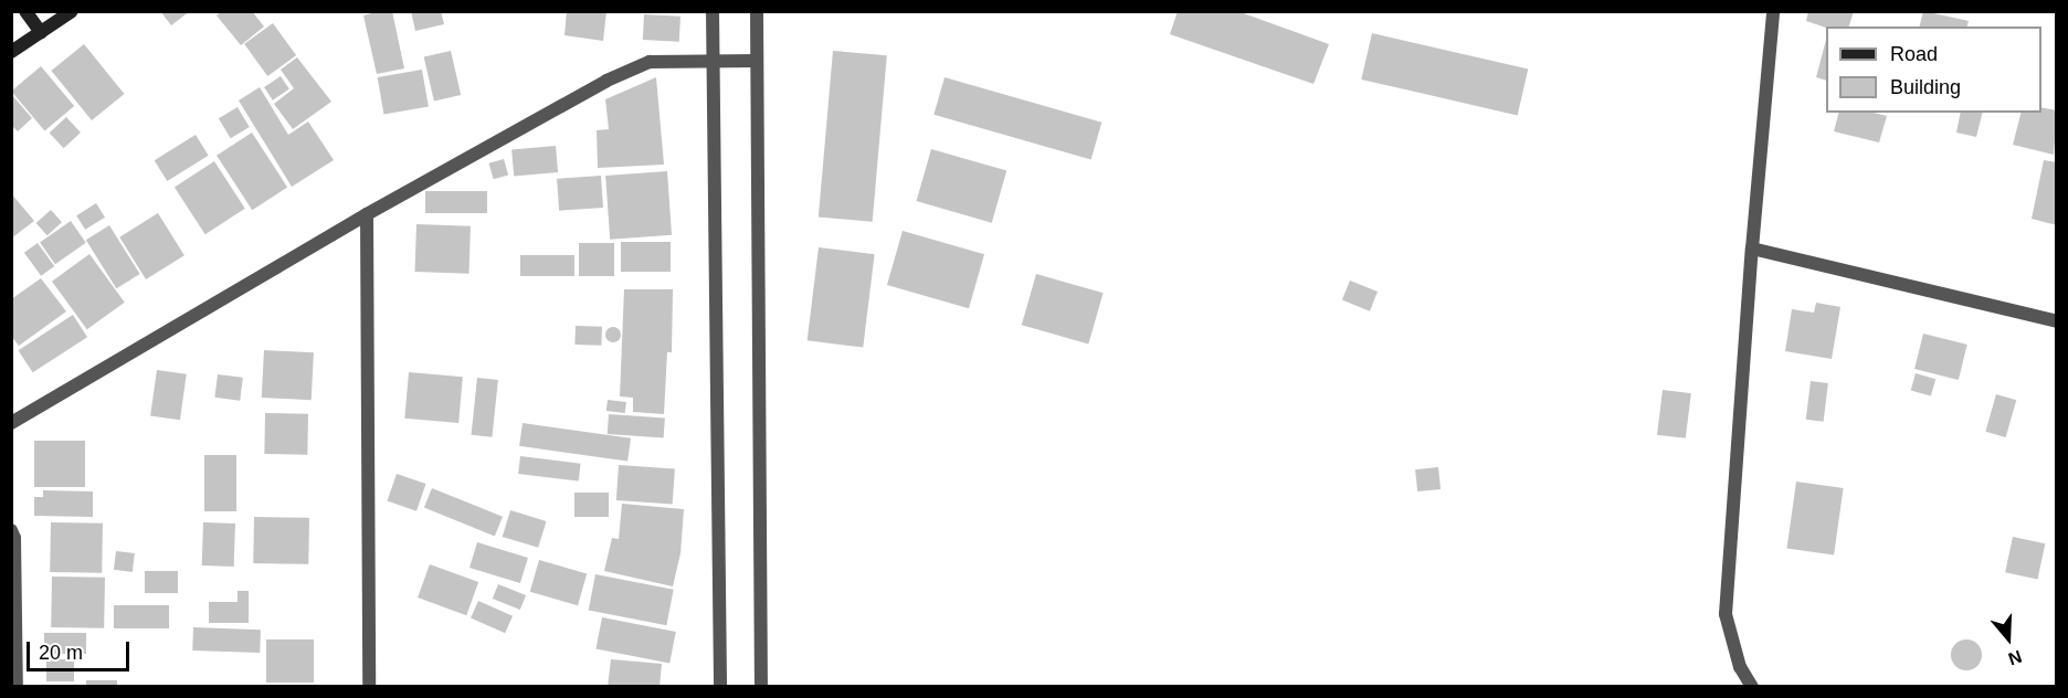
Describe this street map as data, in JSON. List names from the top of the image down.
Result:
{
  "legend": ["Road", "Building"],
  "scale_bar": "20 m",
  "north": "bottom"
}
